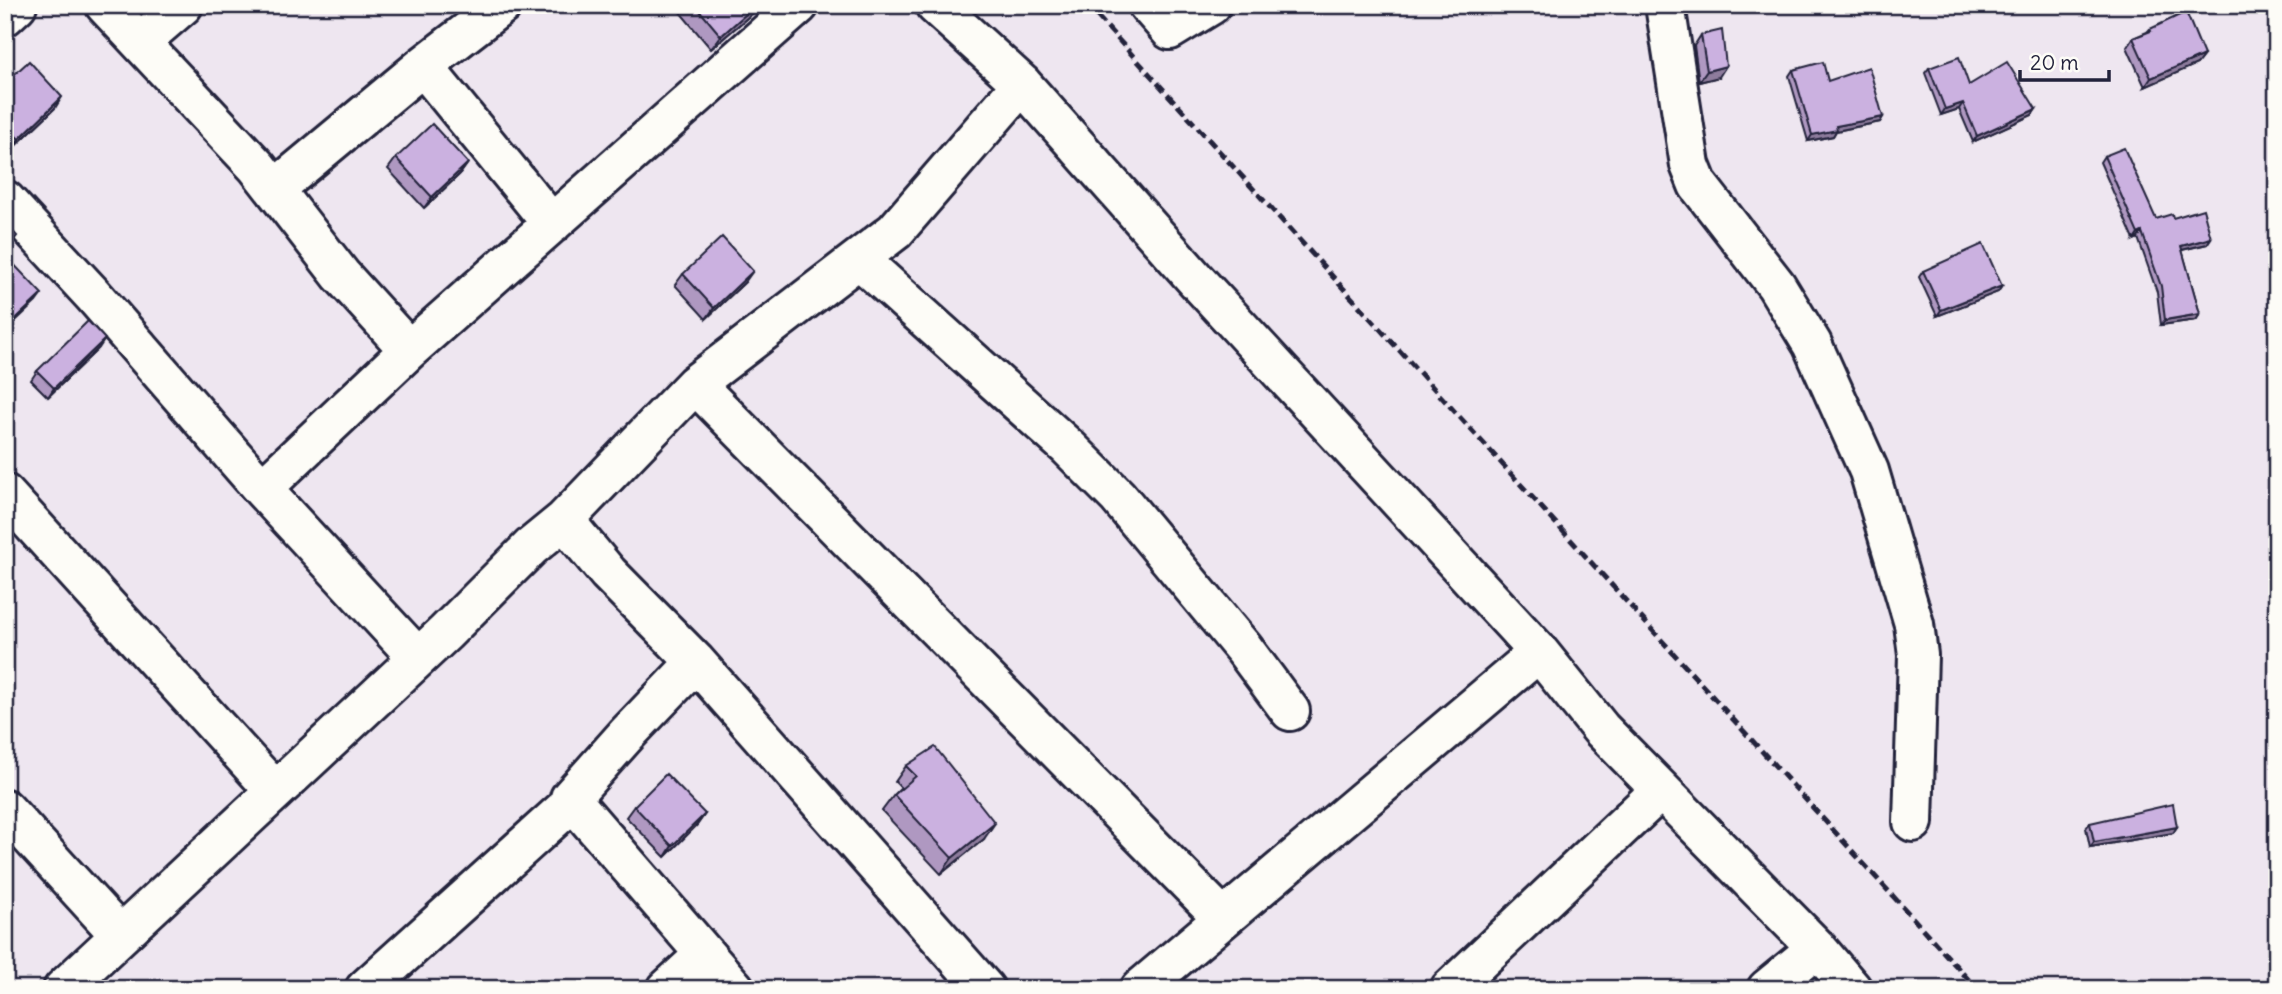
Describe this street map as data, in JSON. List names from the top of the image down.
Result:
{
  "scale_bar": "20 m"
}
